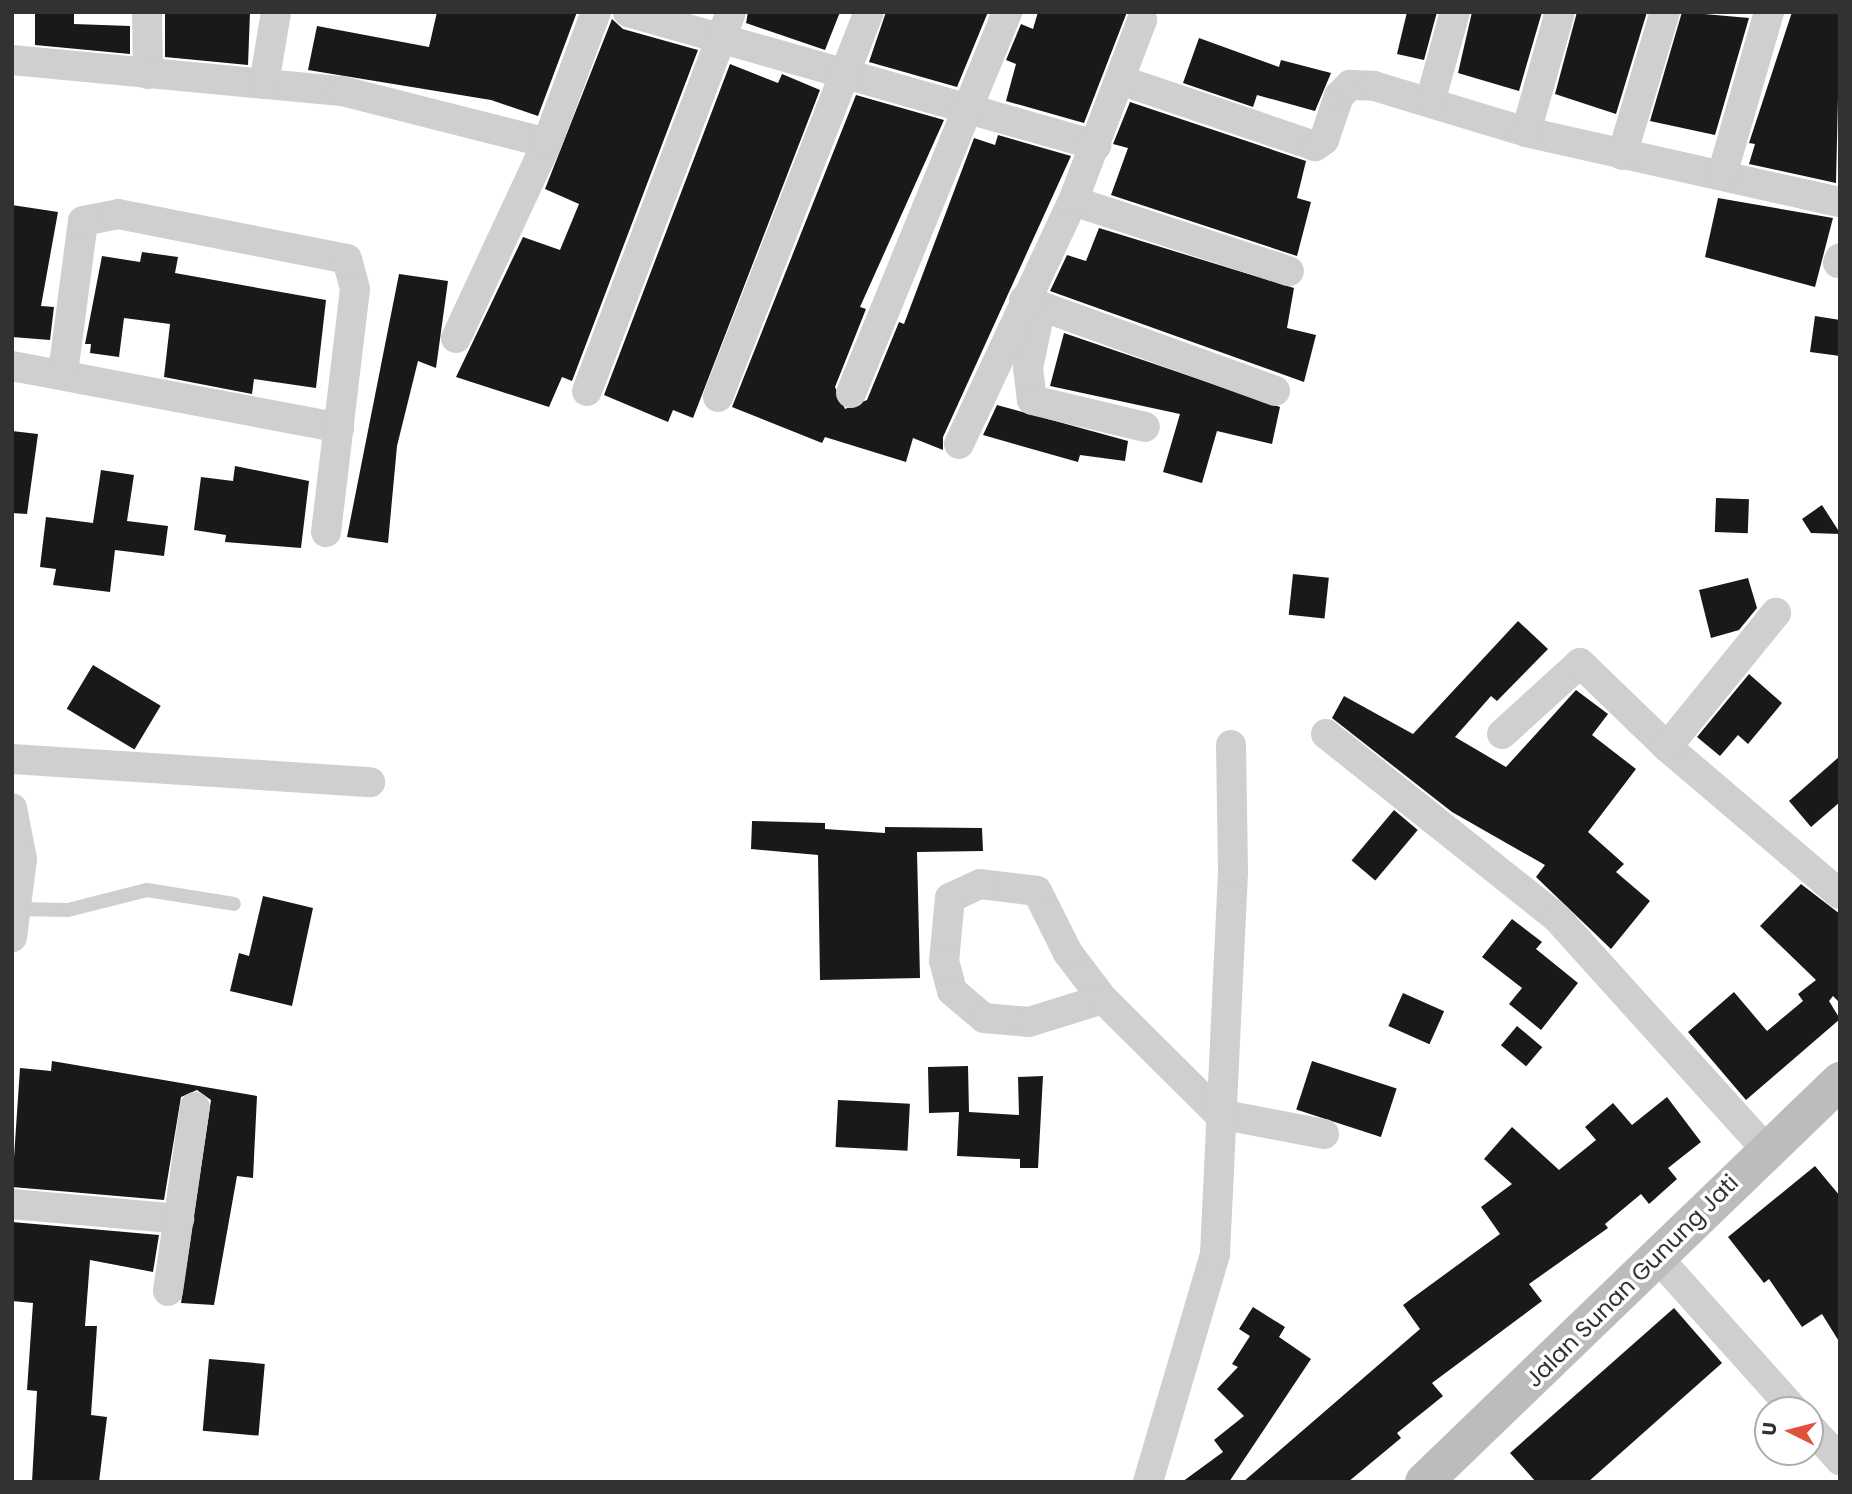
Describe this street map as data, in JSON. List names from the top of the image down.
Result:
{
  "streets": {
    "street": ["Jalan Sunan Gunung Jati"]
  },
  "north": "left"
}
